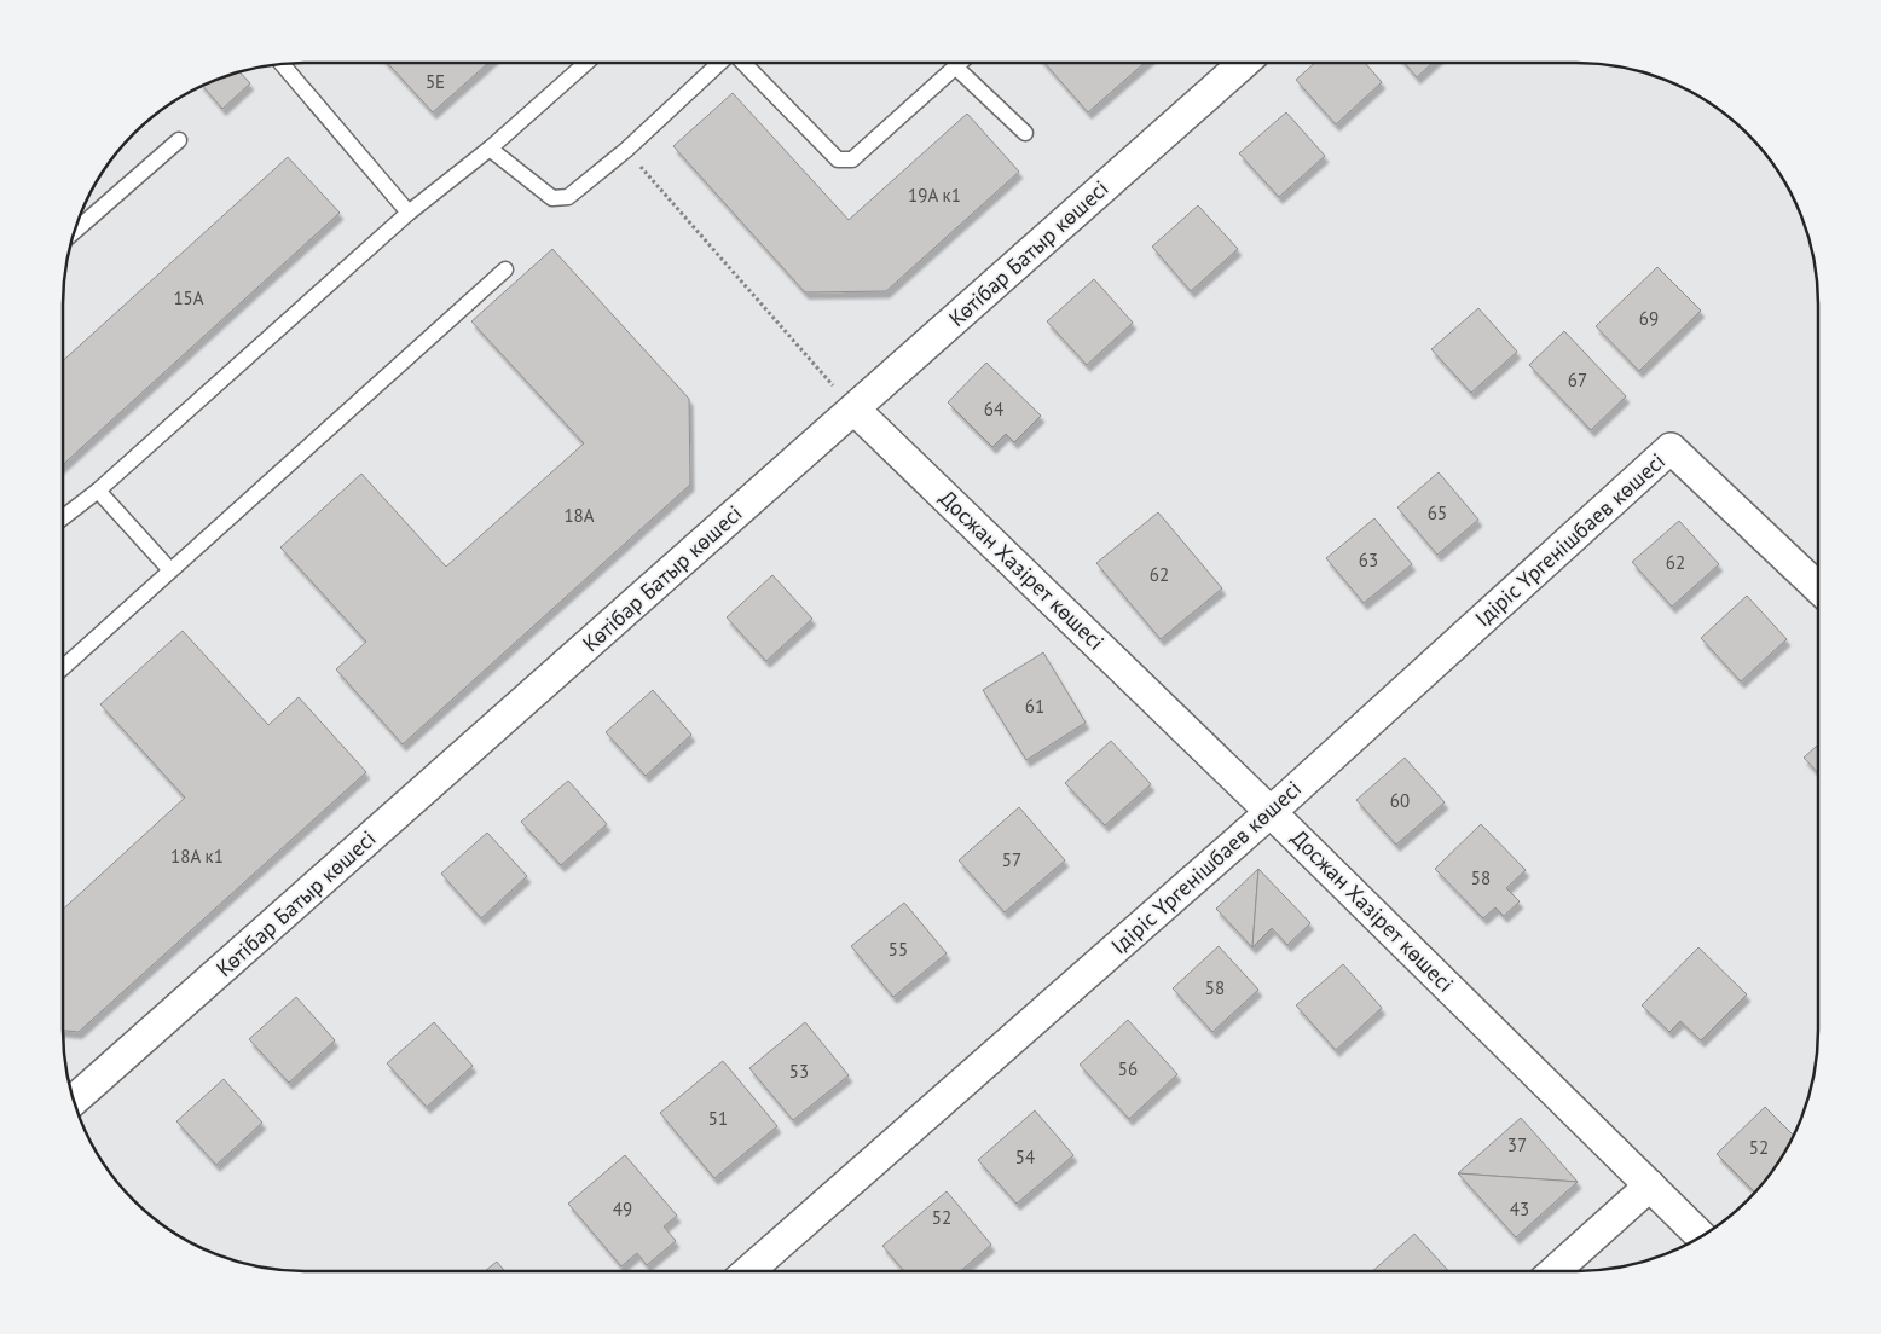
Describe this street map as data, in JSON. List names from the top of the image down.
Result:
{
  "streets": {
    "street": ["Көтібар Батыр көшесі", "Ідіріс Үргенішбаев көшесі", "Досжан Хазірет көшесі"]
  },
  "crossings": [
    ["Көтібар Батыр көшесі", "Досжан Хазірет көшесі"],
    ["Ідіріс Үргенішбаев көшесі", "Досжан Хазірет көшесі"]
  ],
  "house_numbers": [
    "5Е",
    "19А к1",
    "15А",
    "69",
    "67",
    "64",
    "65",
    "18А",
    "63",
    "62",
    "62",
    "61",
    "60",
    "18А к1",
    "57",
    "58",
    "55",
    "58",
    "56",
    "53",
    "51",
    "37",
    "52",
    "54",
    "49",
    "43",
    "52"
  ]
}
